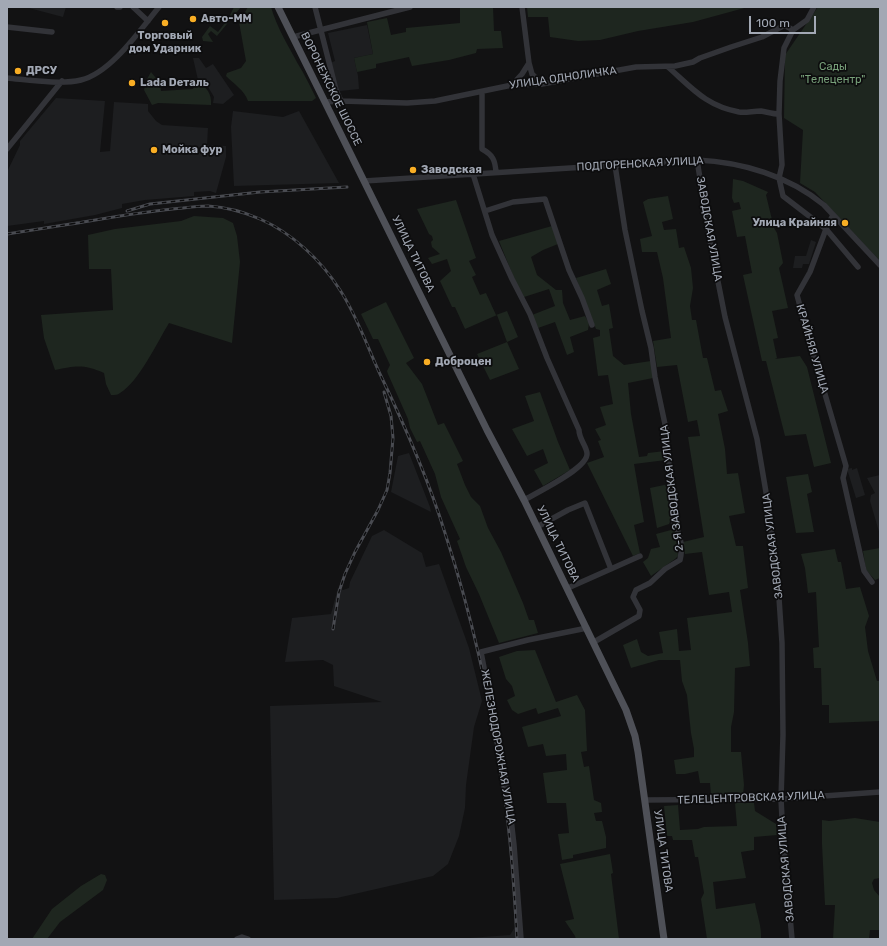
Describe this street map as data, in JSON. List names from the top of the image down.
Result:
{
  "streets": {
    "main road": ["ВОРОНЕЖСКОЕ ШОССЕ", "УЛИЦА ТИТОВА"],
    "street": [
      "УЛИЦА ОДНОЛИЧКА",
      "ПОДГОРЕНСКАЯ УЛИЦА",
      "ЗАВОДСКАЯ УЛИЦА",
      "КРАЙНЯЯ УЛИЦА",
      "2-Я ЗАВОДСКАЯ УЛИЦА",
      "ЖЕЛЕЗНОДОРОЖНАЯ УЛИЦА",
      "ТЕЛЕЦЕНТРОВСКАЯ УЛИЦА"
    ]
  },
  "crossings": [
    ["УЛИЦА ОДНОЛИЧКА", "ВОРОНЕЖСКОЕ ШОССЕ"],
    ["ВОРОНЕЖСКОЕ ШОССЕ", "ПОДГОРЕНСКАЯ УЛИЦА"],
    ["ВОРОНЕЖСКОЕ ШОССЕ", "УЛИЦА ТИТОВА"],
    ["ПОДГОРЕНСКАЯ УЛИЦА", "ЗАВОДСКАЯ УЛИЦА"],
    ["ПОДГОРЕНСКАЯ УЛИЦА", "УЛИЦА ТИТОВА"],
    ["ПОДГОРЕНСКАЯ УЛИЦА", "КРАЙНЯЯ УЛИЦА"],
    ["ПОДГОРЕНСКАЯ УЛИЦА", "2-Я ЗАВОДСКАЯ УЛИЦА"],
    ["ЗАВОДСКАЯ УЛИЦА", "ТЕЛЕЦЕНТРОВСКАЯ УЛИЦА"],
    ["УЛИЦА ТИТОВА", "2-Я ЗАВОДСКАЯ УЛИЦА"],
    ["УЛИЦА ТИТОВА", "ЖЕЛЕЗНОДОРОЖНАЯ УЛИЦА"],
    ["УЛИЦА ТИТОВА", "ТЕЛЕЦЕНТРОВСКАЯ УЛИЦА"]
  ],
  "parks": ["Сады \"Телецентр\""],
  "places": [
    "Авто-ММ",
    "Торговый дом Ударник",
    "ДРСУ",
    "Lada Dеталь",
    "Мойка фур",
    "Заводская",
    "Улица Крайняя",
    "Доброцен"
  ],
  "scale_bar": "100 m"
}
